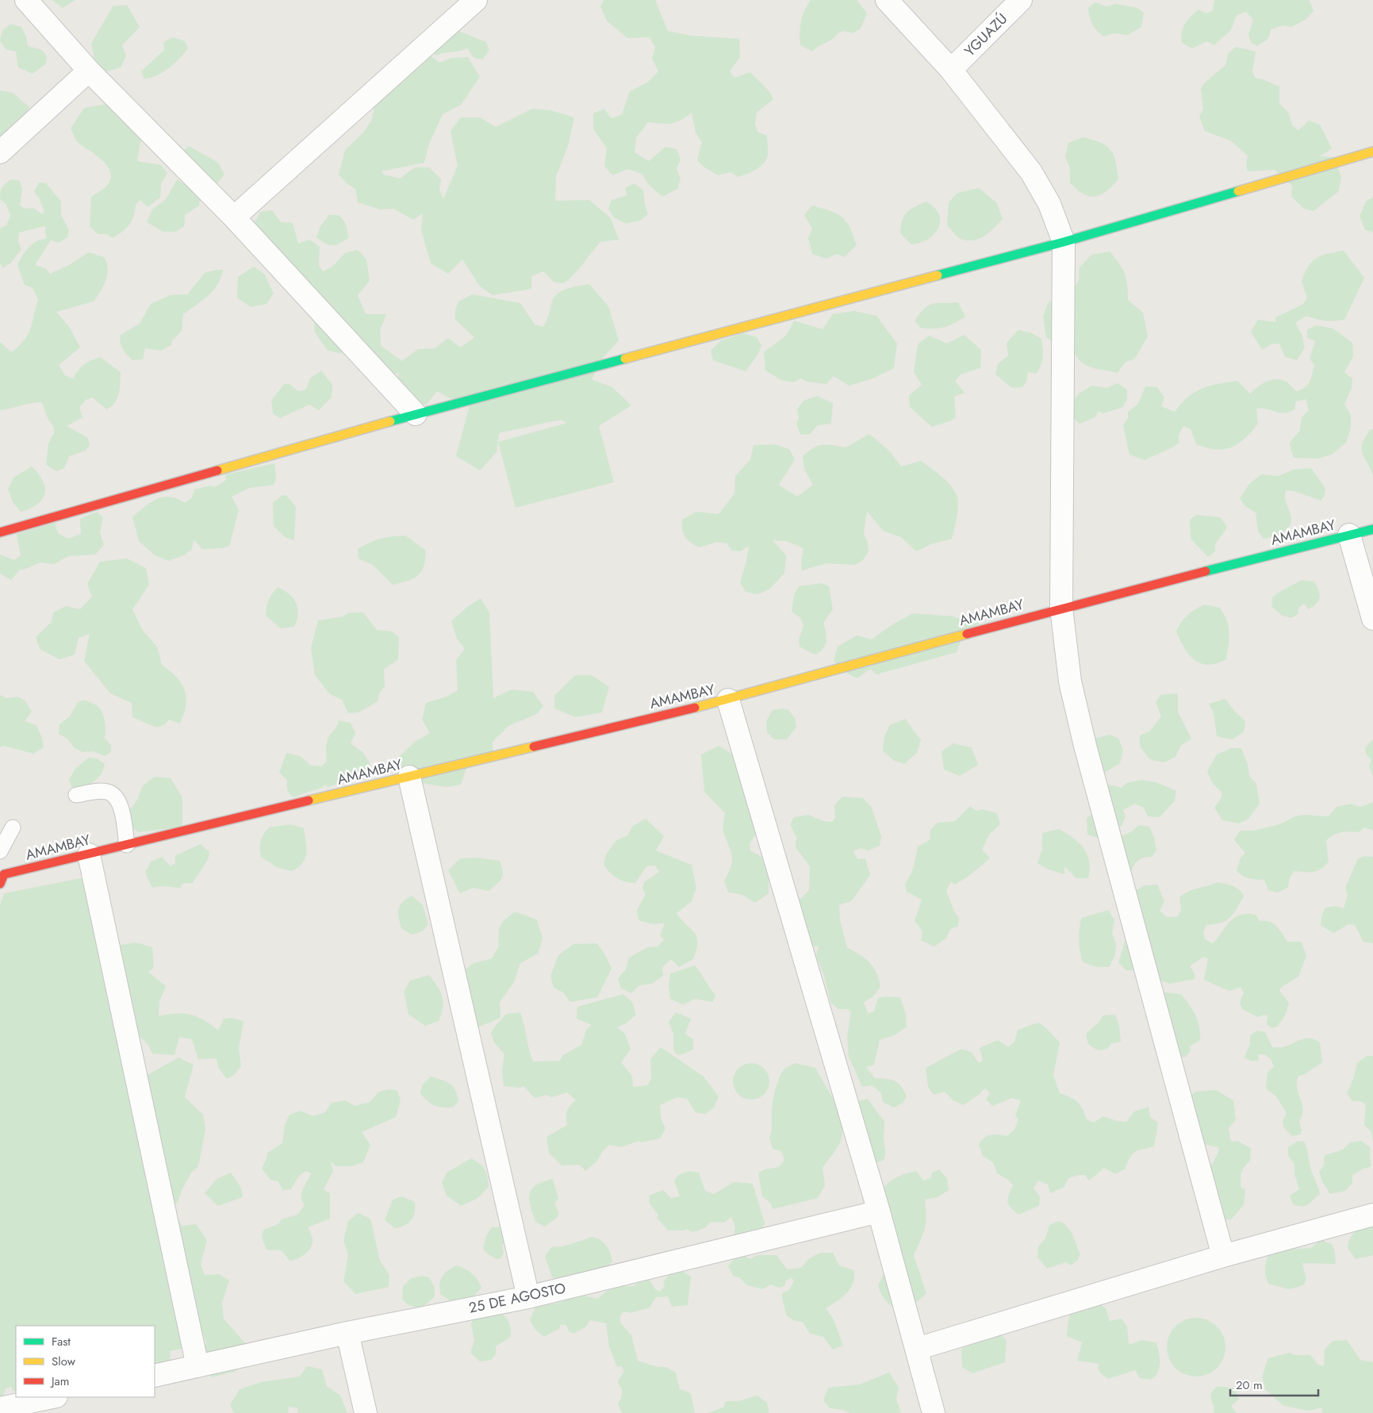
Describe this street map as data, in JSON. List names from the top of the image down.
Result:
{
  "streets": {
    "street": ["YGUAZÚ", "AMAMBAY", "25 DE AGOSTO"]
  },
  "legend": ["Fast", "Slow", "Jam"],
  "scale_bar": "20 m"
}
